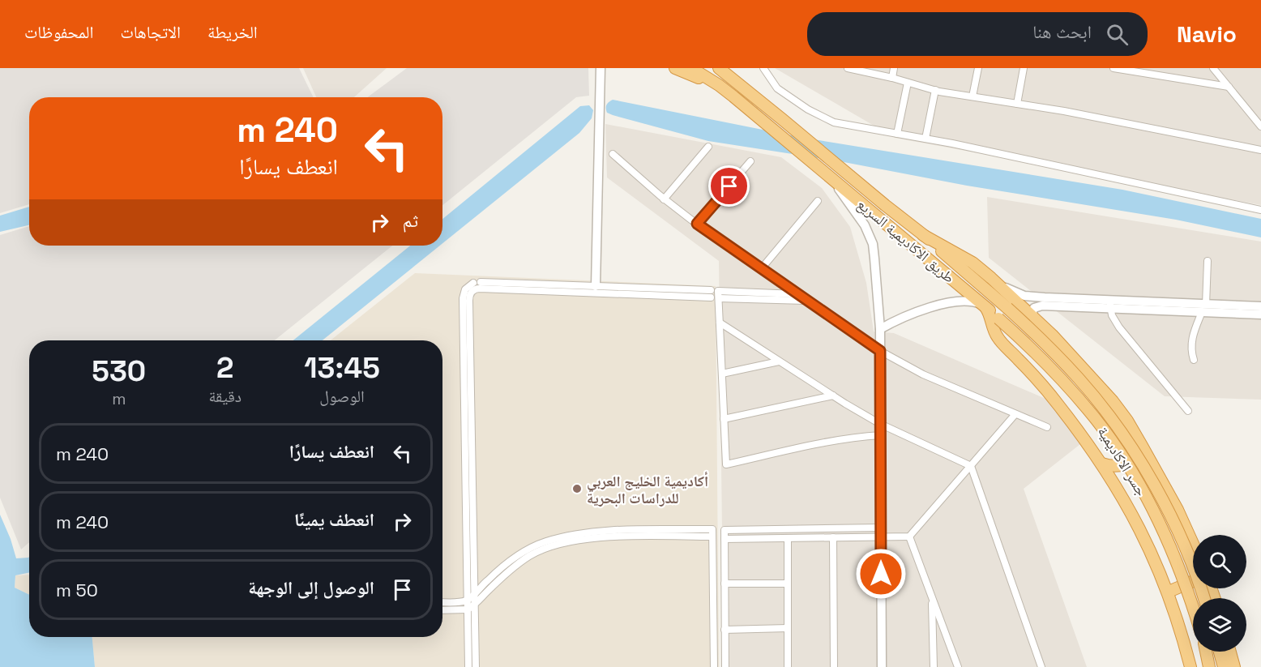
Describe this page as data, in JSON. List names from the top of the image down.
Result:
{
  "streets": {
    "highway": ["طريق الاكاديمية السريع", "جسر الاكاديمية"]
  },
  "crossings": [
    ["طريق الاكاديمية السريع", "جسر الاكاديمية"]
  ],
  "places": ["أكاديمية الخليج العربي للدراسات البحرية"],
  "page": {
    "header": "Navio",
    "search": "ابحث هنا",
    "nav": ["الخريطة", "الاتجاهات", "المحفوظات"],
    "turn": ["240 m", "انعطف يسارًا"],
    "then": "ثم",
    "eta": [
      "13:45",
      "الوصول",
      "2",
      "دقيقة",
      "530",
      "m"
    ],
    "list": [
      {
        "name": "انعطف يسارًا",
        "value": "240 m"
      },
      {
        "name": "انعطف يمينًا",
        "value": "240 m"
      },
      {
        "name": "الوصول إلى الوجهة",
        "value": "50 m"
      }
    ]
  }
}
